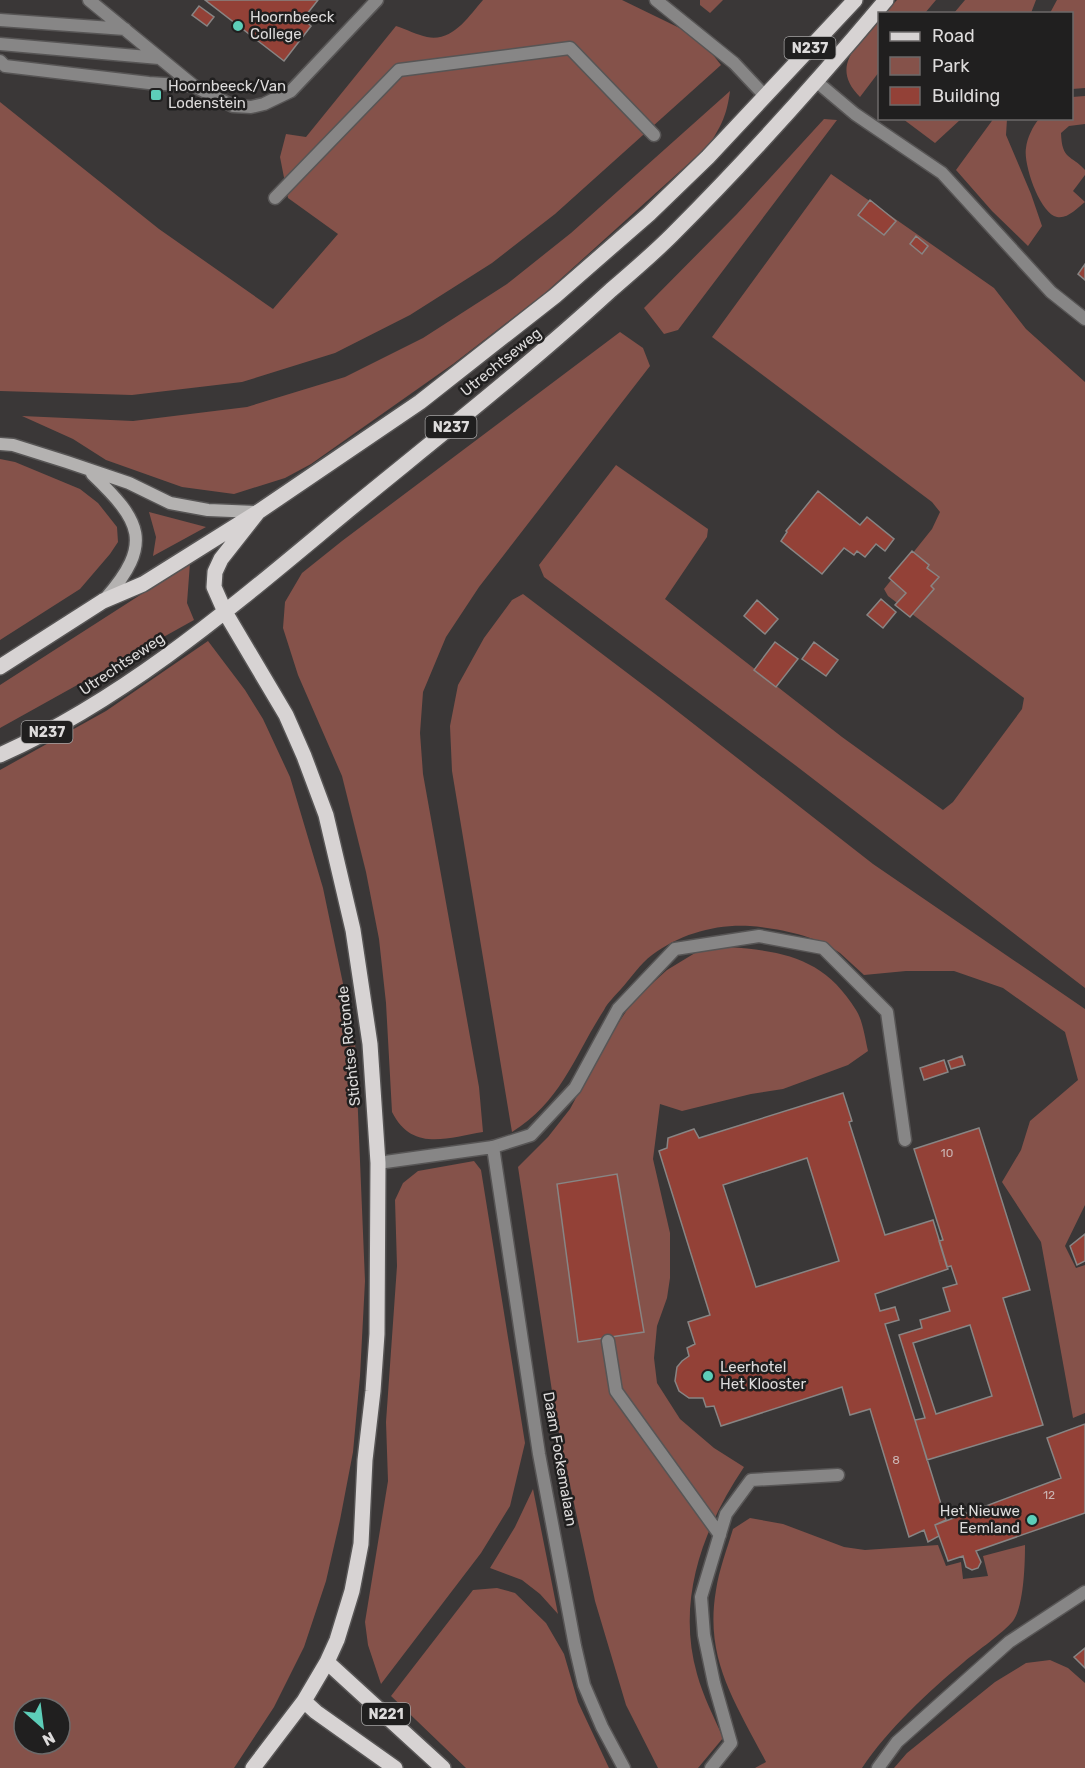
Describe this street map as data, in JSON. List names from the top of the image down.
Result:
{
  "streets": {
    "main road": [
      "N237",
      "Utrechtseweg",
      "Stichtse Rotonde",
      "N221"
    ],
    "street": ["Daam Fockemalaan"]
  },
  "crossings": [
    ["Utrechtseweg", "Stichtse Rotonde"],
    ["Stichtse Rotonde", "N221"]
  ],
  "places": {
    "other": ["Hoornbeeck College", "Leerhotel Het Klooster", "Het Nieuwe Eemland"],
    "transit": ["Hoornbeeck/Van Lodenstein"]
  },
  "house_numbers": ["10", "8", "12"],
  "legend": ["Road", "Park", "Building"],
  "north": "bottom right"
}
